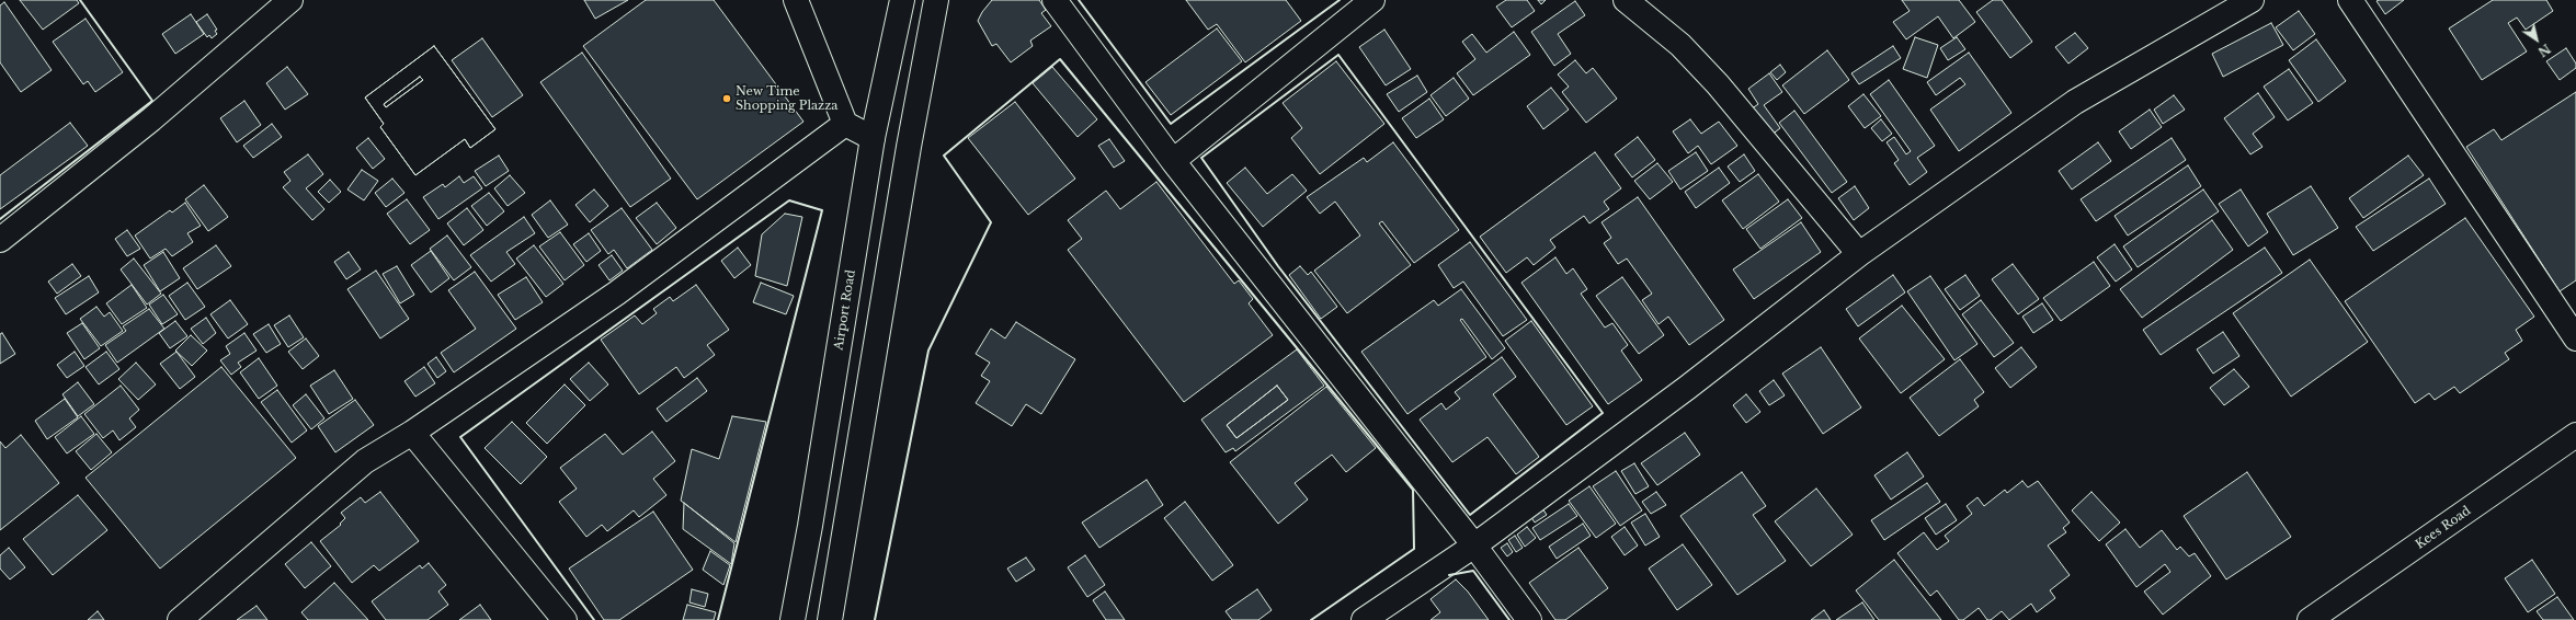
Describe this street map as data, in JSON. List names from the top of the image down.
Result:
{
  "streets": {
    "street": ["Airport Road", "Kees Road"]
  },
  "places": ["New Time Shopping Plazza"],
  "north": "bottom right"
}
